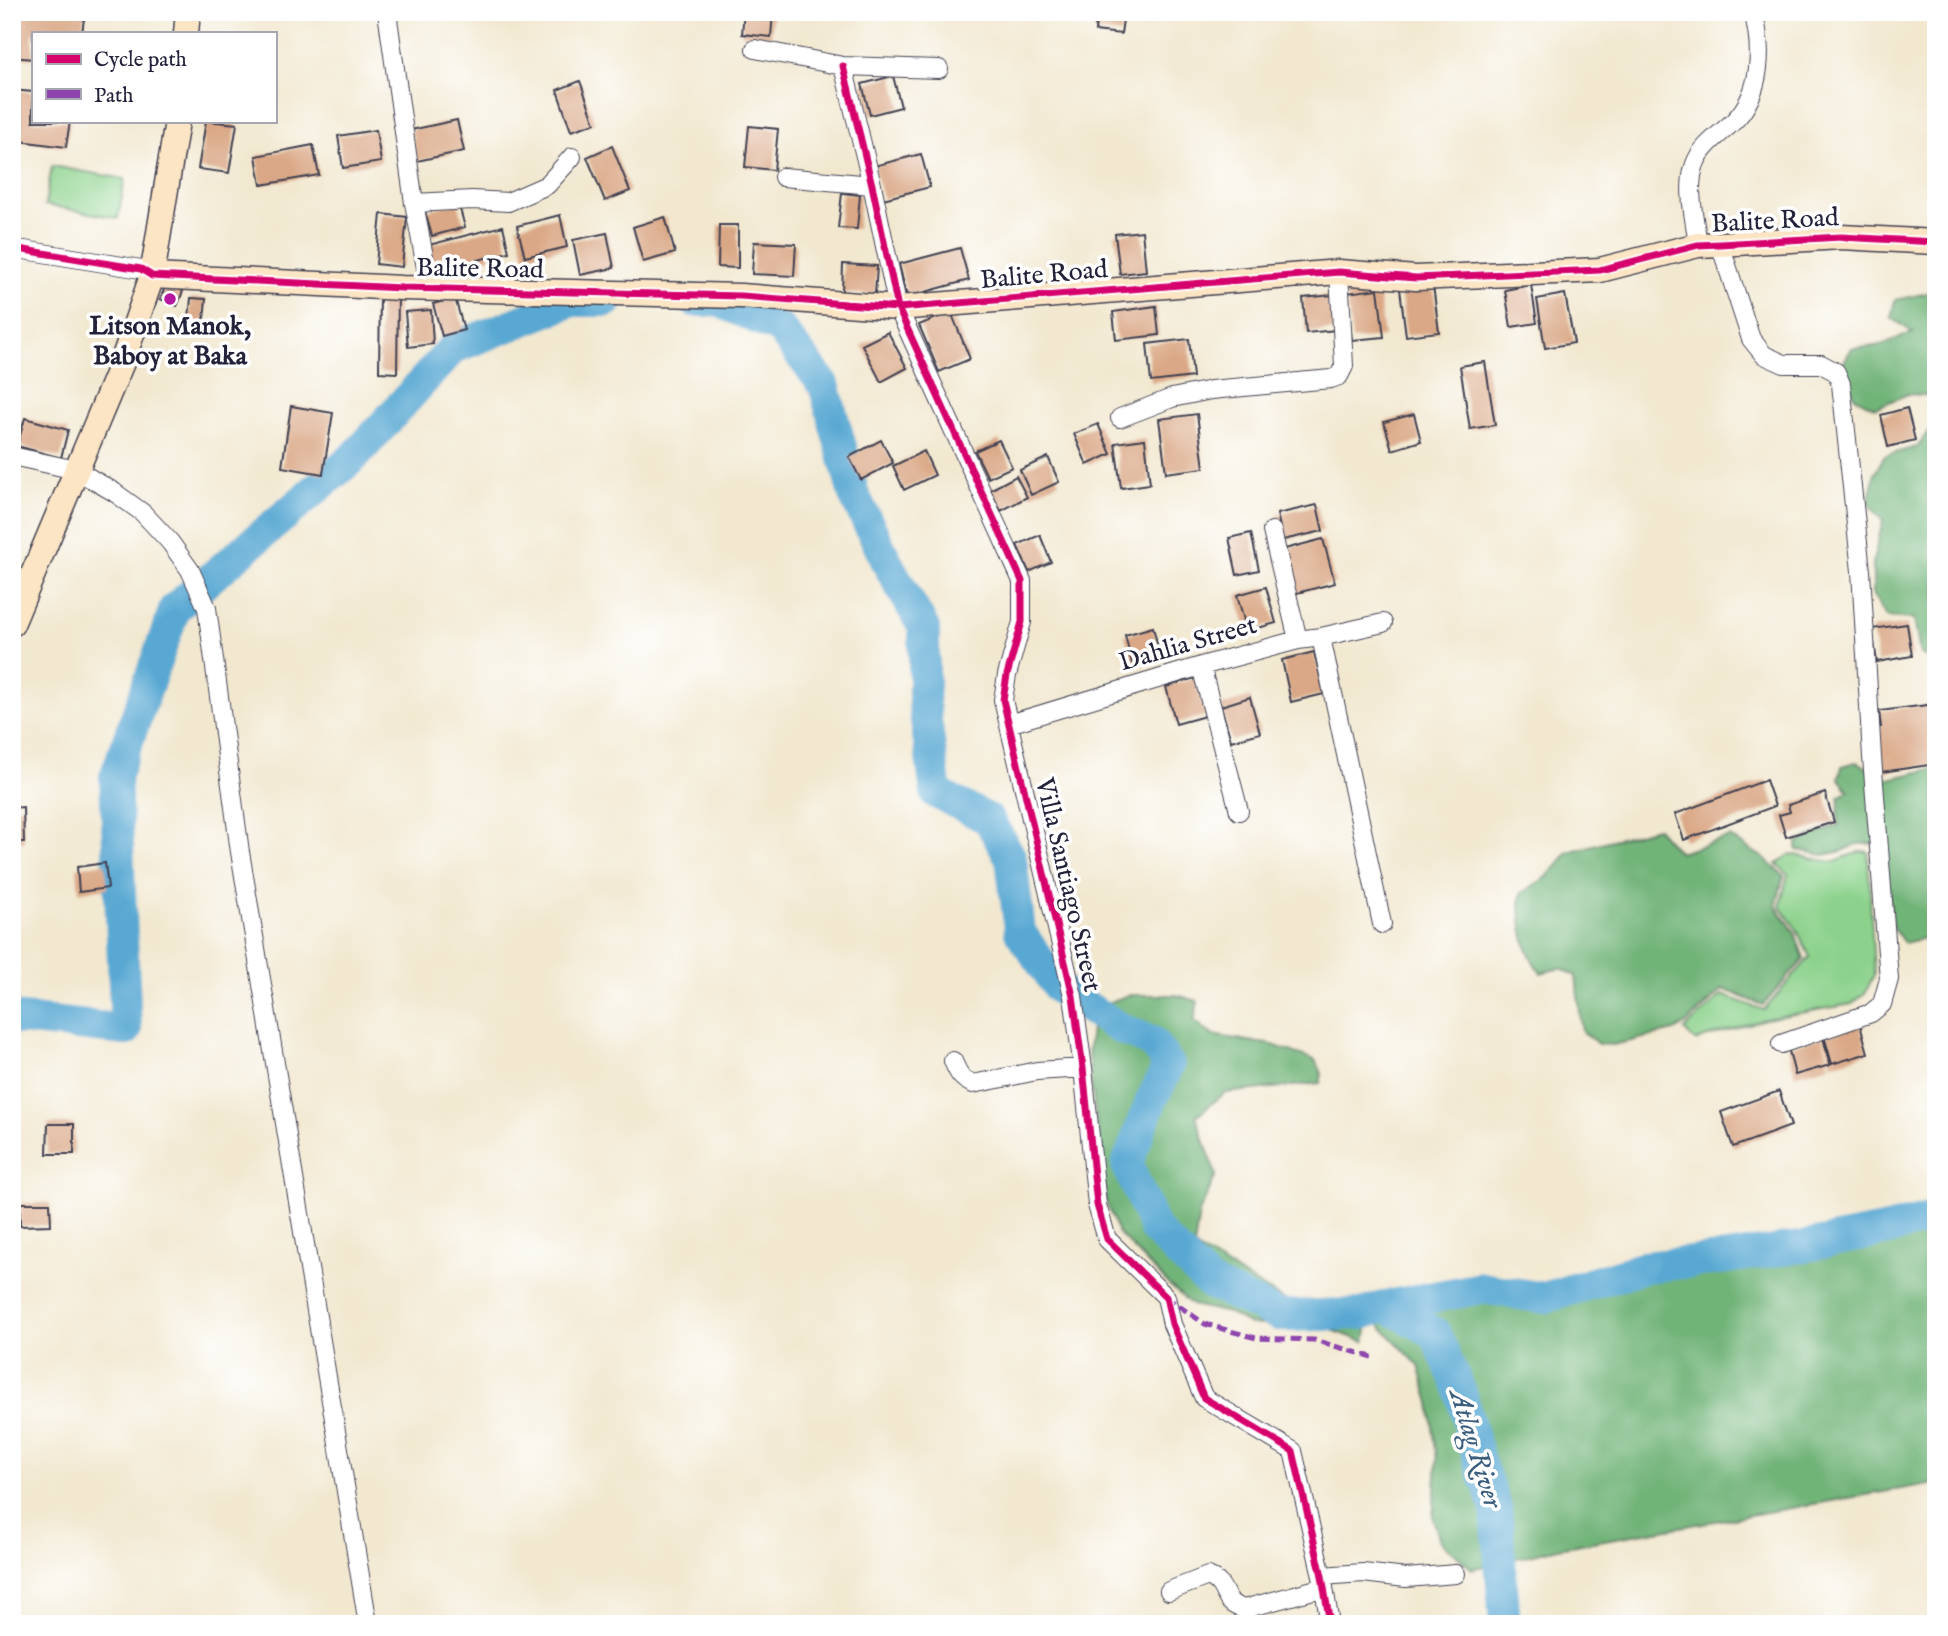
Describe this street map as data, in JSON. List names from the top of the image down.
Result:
{
  "streets": {
    "street": ["Balite Road", "Dahlia Street", "Villa Santiago Street"]
  },
  "crossings": [
    ["Balite Road", "Villa Santiago Street"],
    ["Dahlia Street", "Villa Santiago Street"]
  ],
  "water": ["Atlag River"],
  "places": ["Litson Manok, Baboy at Baka"],
  "legend": ["Cycle path", "Path"]
}
